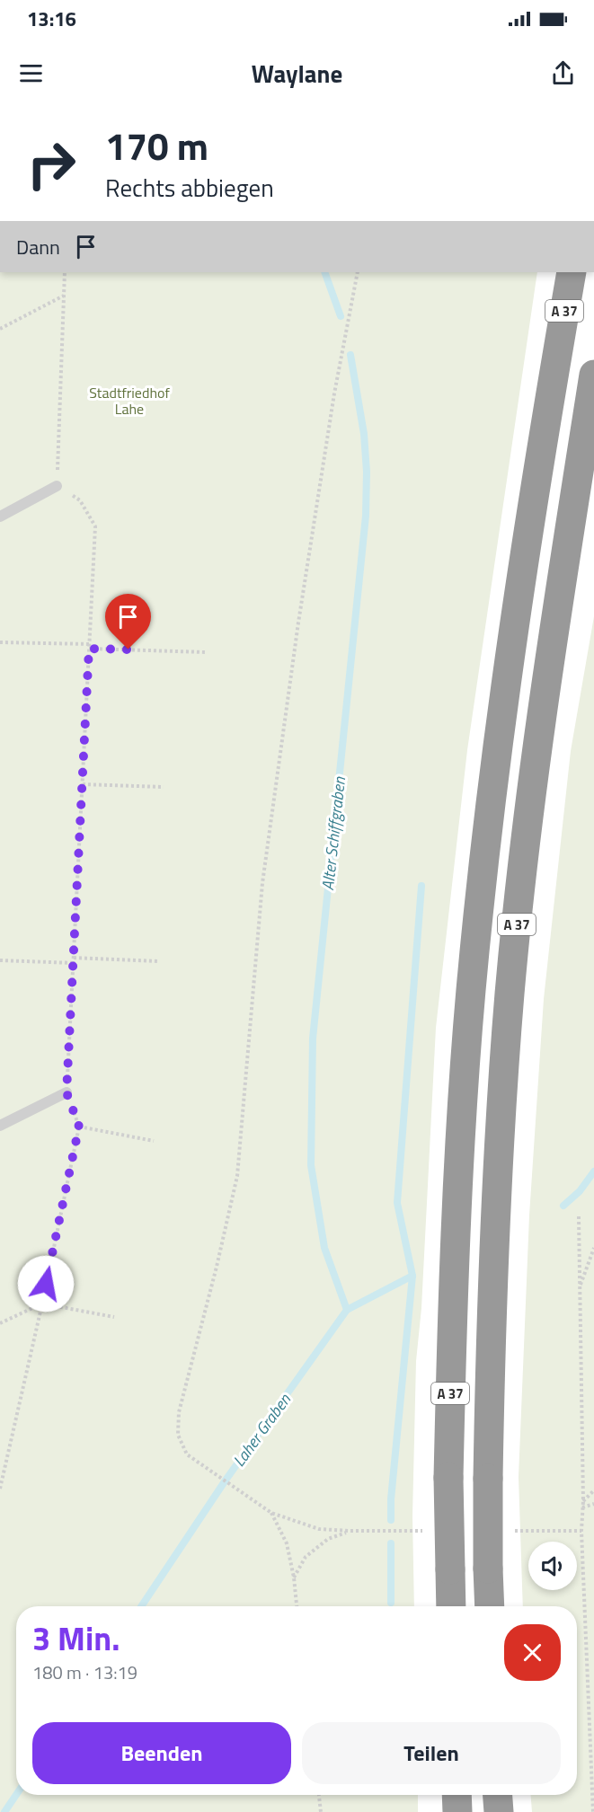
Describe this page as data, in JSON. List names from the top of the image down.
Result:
{
  "streets": {
    "highway": ["A 37"]
  },
  "water": ["Alter Schiffgraben", "Laher Graben"],
  "parks": ["Stadtfriedhof Lahe"],
  "page": {
    "status": "13:16",
    "header": "Waylane",
    "turn": ["170 m", "Rechts abbiegen"],
    "then": "Dann",
    "heading": ["3 Min.", "180 m · 13:19"],
    "buttons": ["Beenden", "Teilen"]
  }
}
